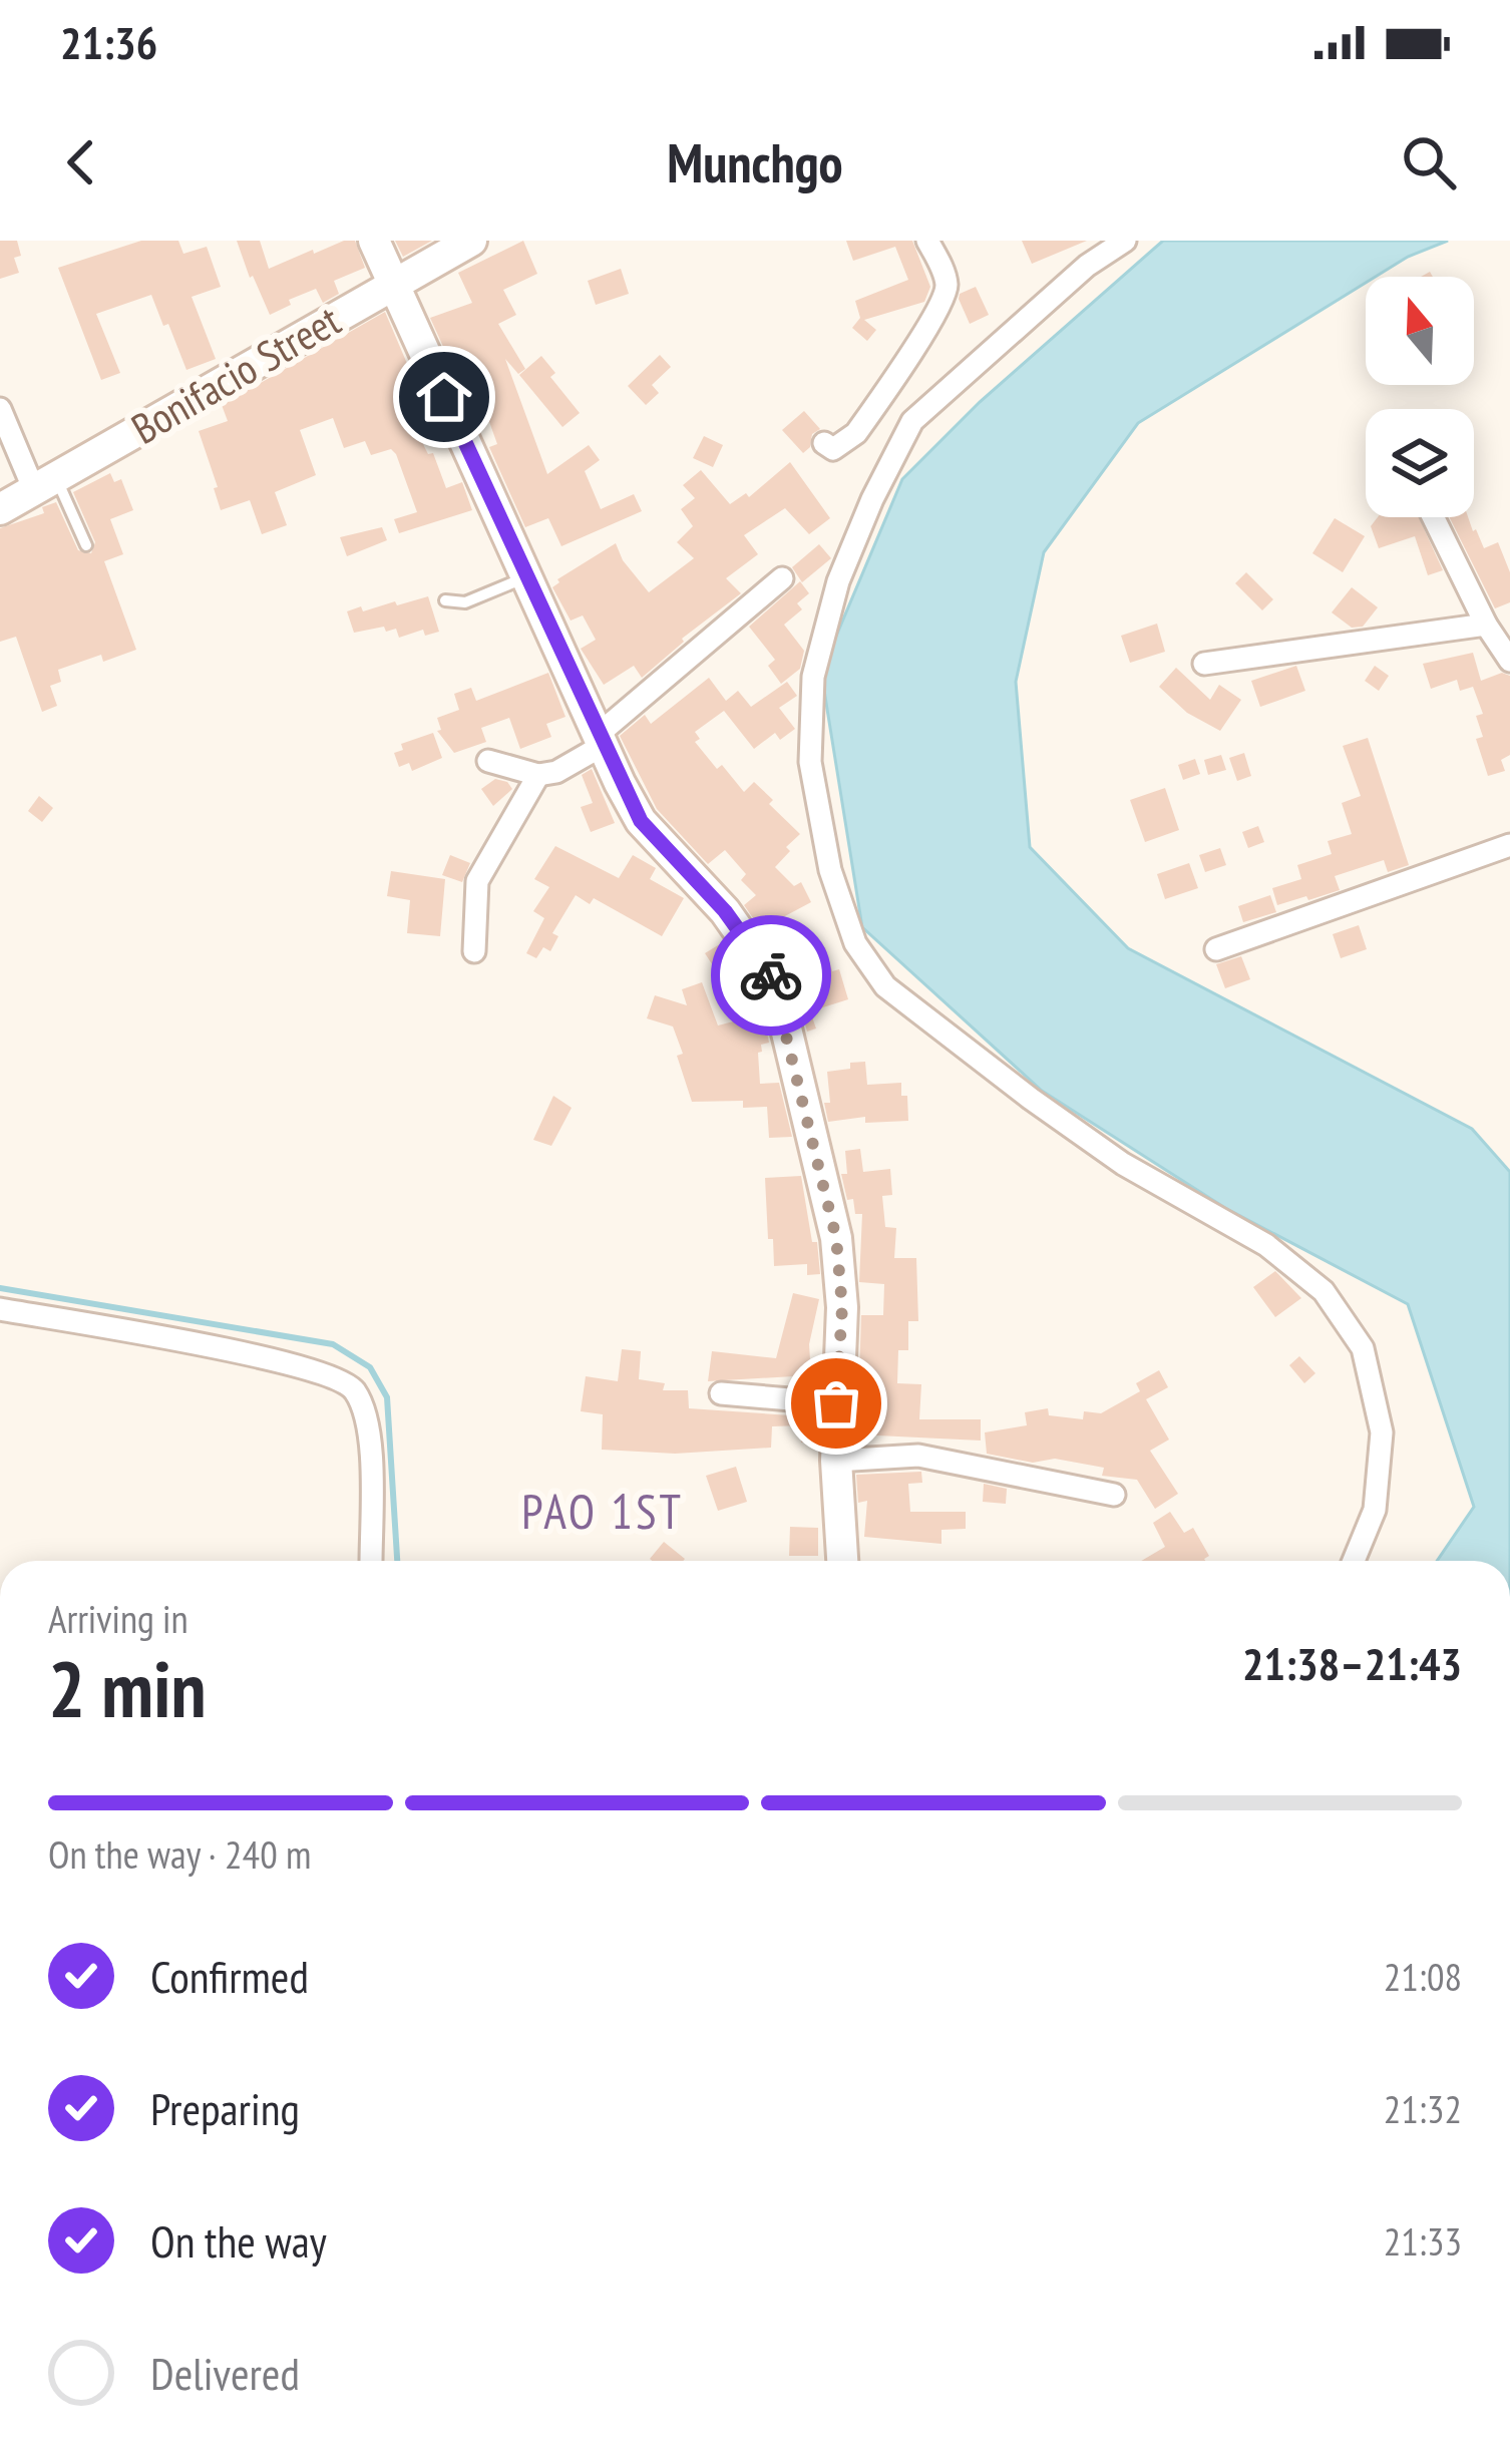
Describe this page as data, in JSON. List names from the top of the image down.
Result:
{
  "streets": {
    "street": ["Bonifacio Street"]
  },
  "districts": ["PAO 1ST"],
  "north": "top",
  "page": {
    "status": "21:36",
    "header": "Munchgo",
    "heading": ["2 min", "Arriving in", "21:38–21:43"],
    "bar": "On the way · 240 m",
    "list": [
      ["Confirmed", "21:08"],
      ["Preparing", "21:32"],
      ["On the way", "21:33"],
      "Delivered"
    ]
  }
}
